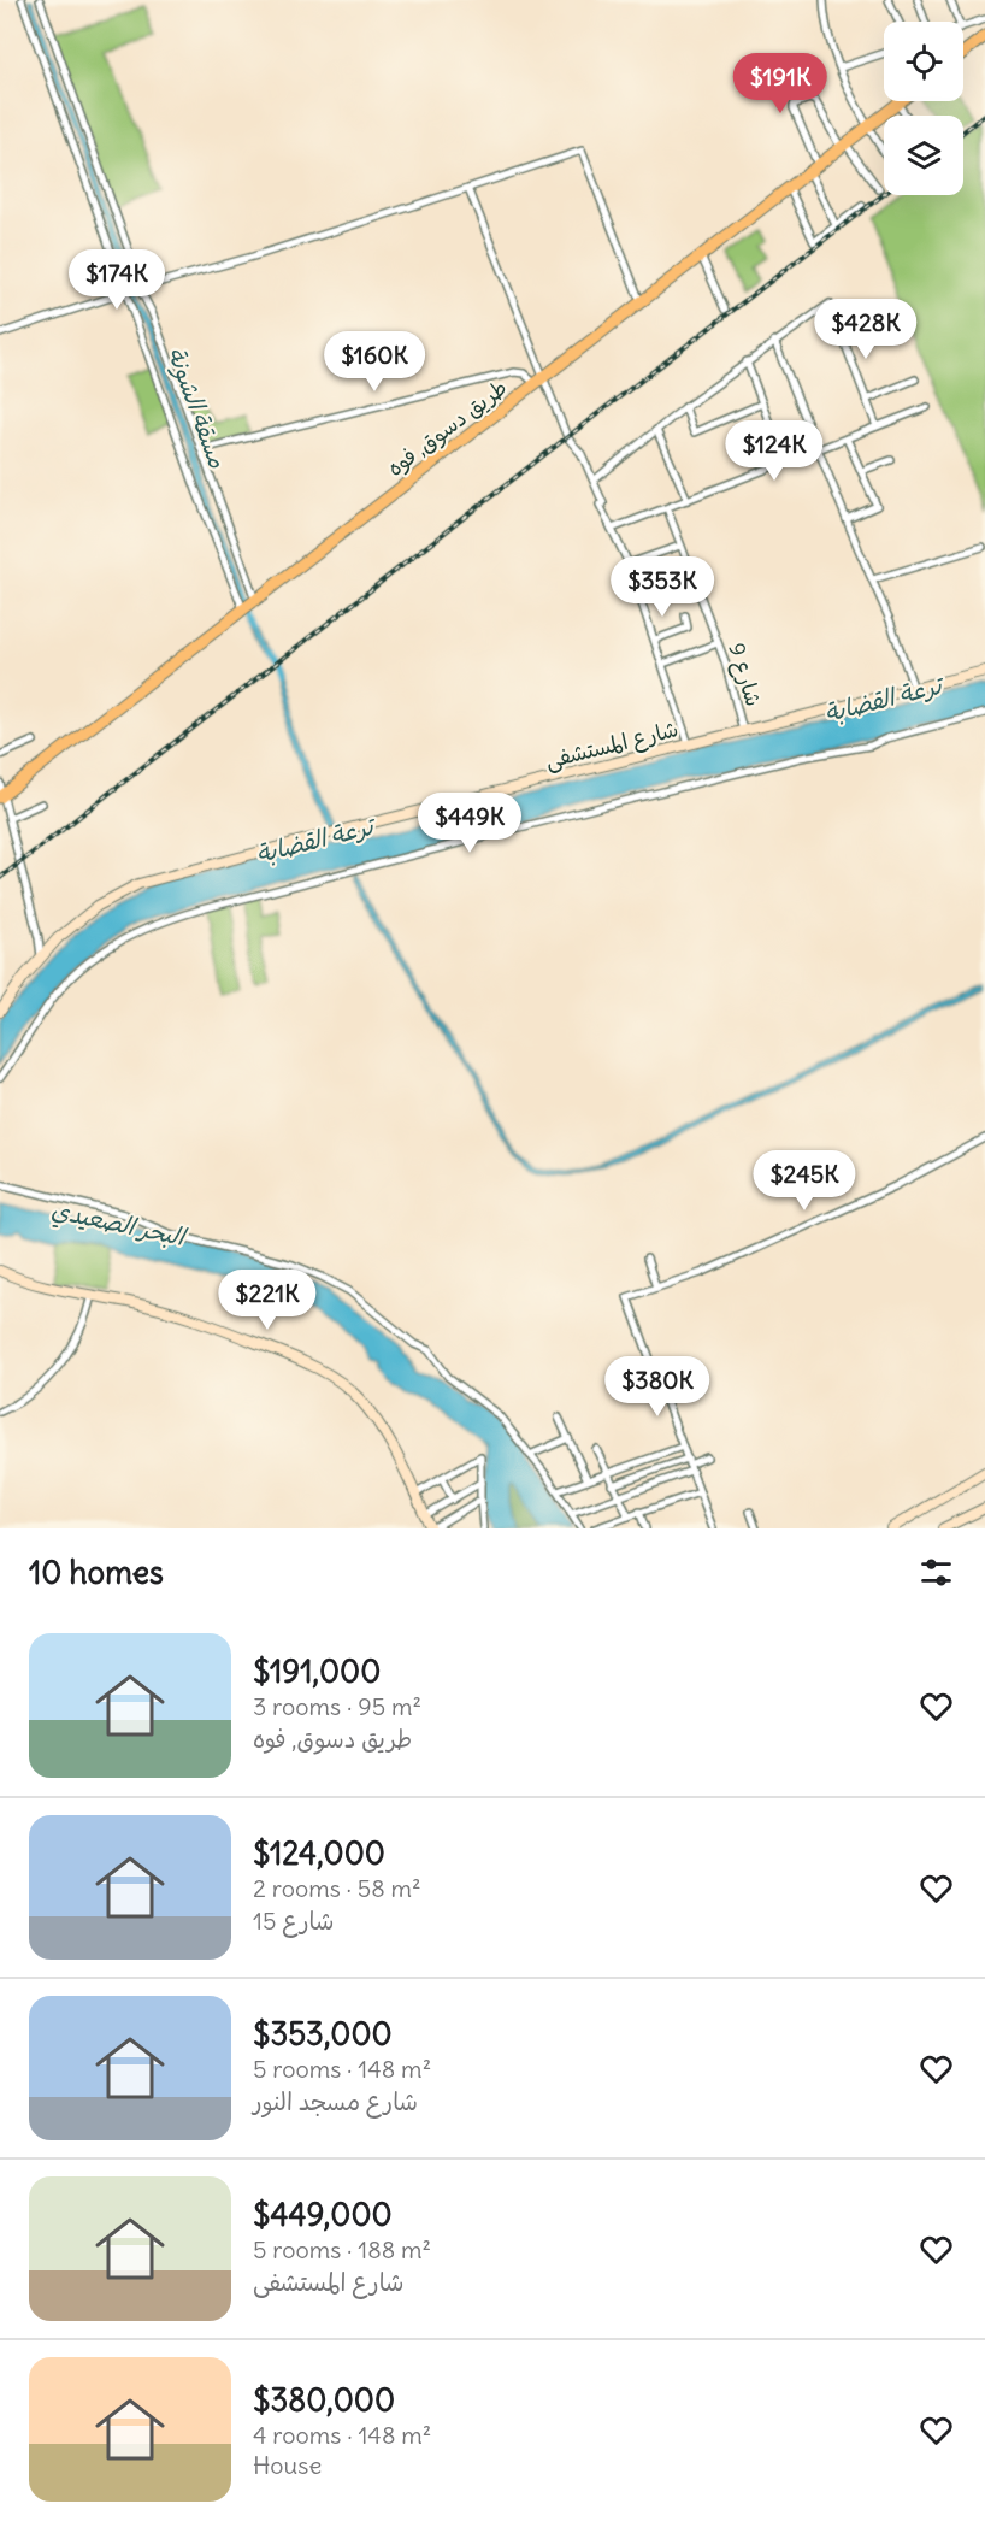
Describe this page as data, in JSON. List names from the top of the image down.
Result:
{
  "streets": {
    "main road": ["طريق دسوق, فوه", "شارع المستشفى"],
    "street": ["شارع 9"]
  },
  "crossings": [
    ["شارع 9", "شارع المستشفى"]
  ],
  "water": ["مسقة الشونة", "ترعة القضابة", "البحر الصعيدي"],
  "page": {
    "price": [
      "$191K",
      "$174K",
      "$428K",
      "$160K",
      "$124K",
      "$353K",
      "$449K",
      "$245K",
      "$221K",
      "$380K"
    ],
    "heading": "10 homes",
    "list": [
      {
        "name": "$191,000",
        "note": "3 rooms · 95 m² · طريق دسوق, فوه"
      },
      {
        "name": "$124,000",
        "note": "2 rooms · 58 m² · شارع 15"
      },
      {
        "name": "$353,000",
        "note": "5 rooms · 148 m² · شارع مسجد النور"
      },
      {
        "name": "$449,000",
        "note": "5 rooms · 188 m² · شارع المستشفى"
      },
      {
        "name": "$380,000",
        "note": "4 rooms · 148 m² · House"
      }
    ]
  }
}
